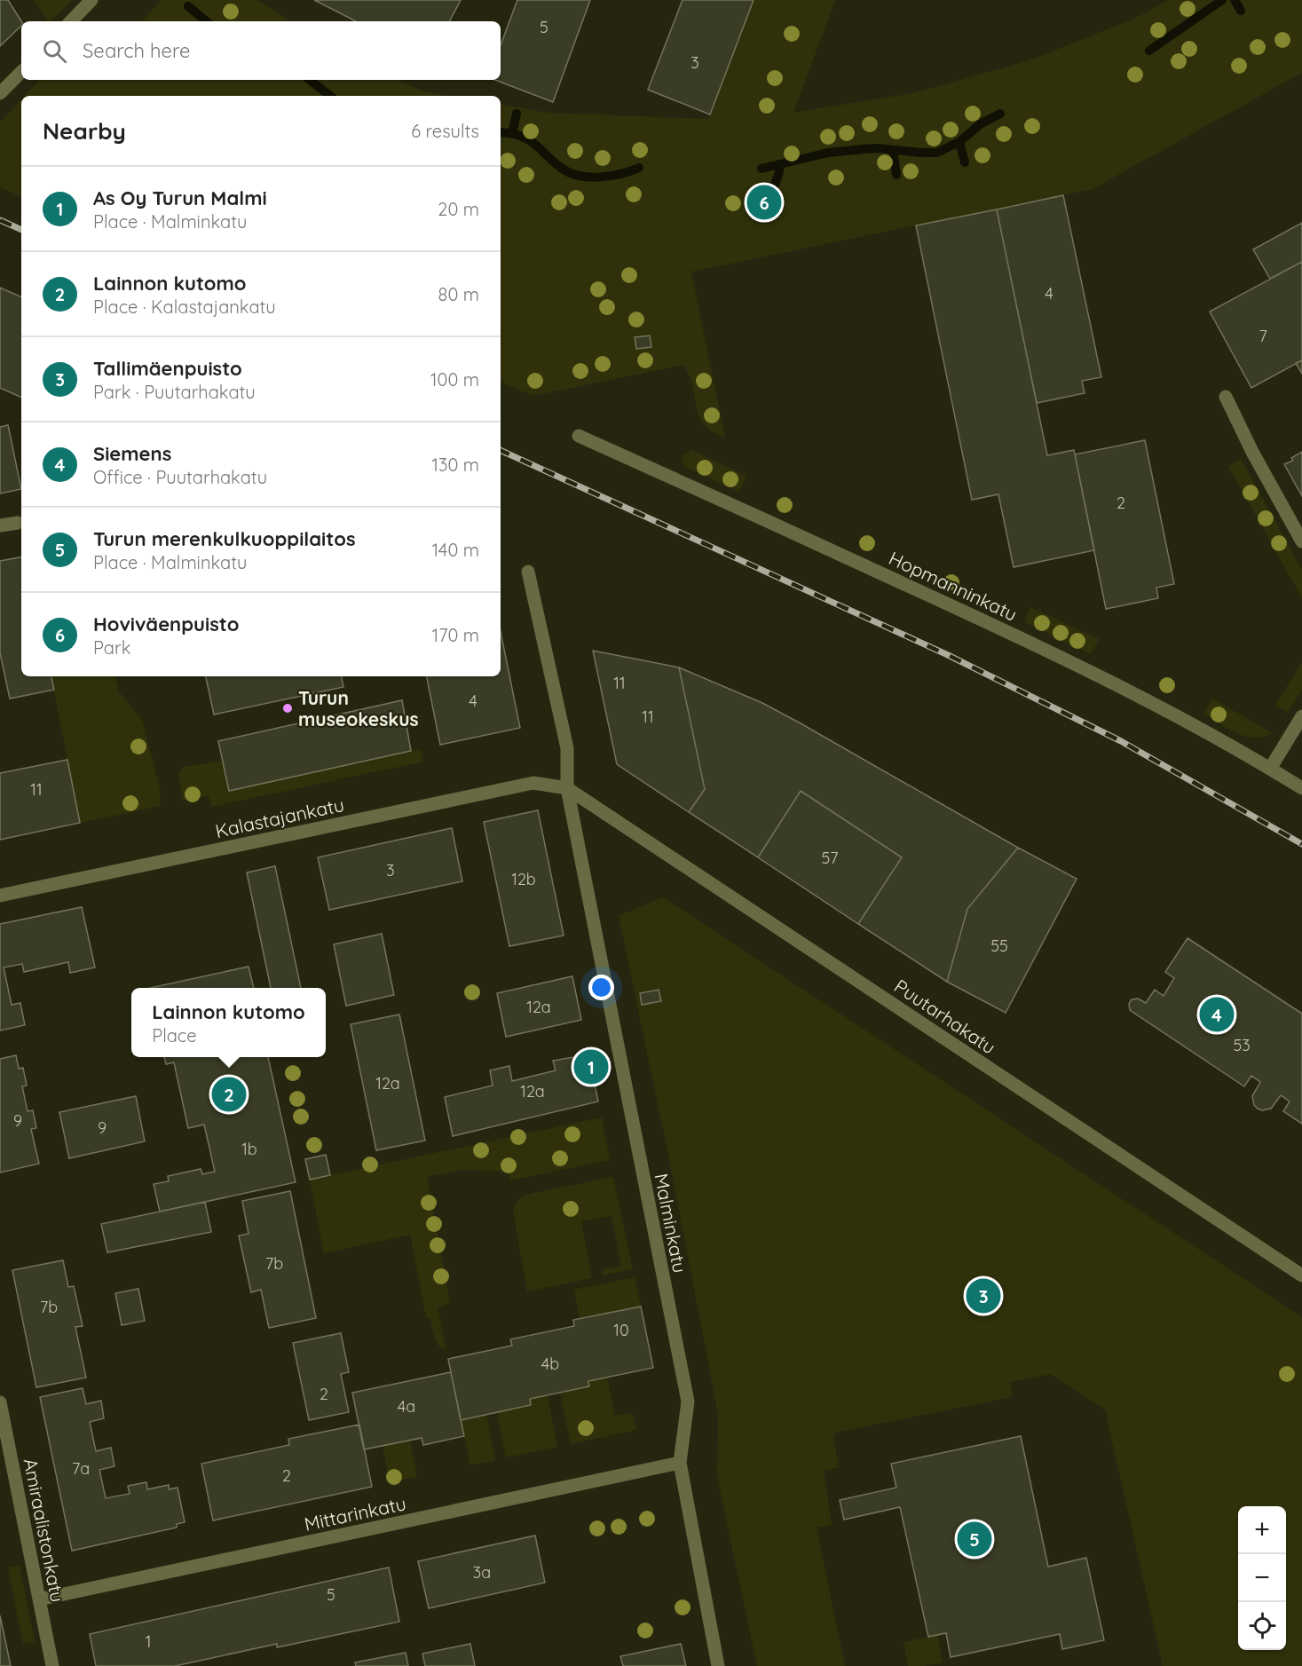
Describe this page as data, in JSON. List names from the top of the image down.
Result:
{
  "streets": {
    "street": [
      "Hopmanninkatu",
      "Kalastajankatu",
      "Puutarhakatu",
      "Malminkatu",
      "Mittarinkatu",
      "Amiraalistonkatu"
    ]
  },
  "crossings": [
    ["Kalastajankatu", "Puutarhakatu"],
    ["Kalastajankatu", "Malminkatu"],
    ["Puutarhakatu", "Malminkatu"],
    ["Malminkatu", "Mittarinkatu"],
    ["Mittarinkatu", "Amiraalistonkatu"]
  ],
  "places": ["Turun museokeskus"],
  "house_numbers": [
    "5",
    "3",
    "4",
    "7",
    "2",
    "11",
    "4",
    "11",
    "11",
    "57",
    "3",
    "12b",
    "55",
    "12a",
    "53",
    "12a",
    "12a",
    "9",
    "9",
    "1b",
    "7b",
    "7b",
    "10",
    "4b",
    "2",
    "4a",
    "7a",
    "2",
    "3a",
    "5",
    "1"
  ],
  "page": {
    "search": "Search here",
    "heading": ["Nearby", "6 results"],
    "list": [
      {
        "mark": "1",
        "name": "As Oy Turun Malmi",
        "note": "Place · Malminkatu",
        "value": "20 m"
      },
      {
        "mark": "2",
        "name": "Lainnon kutomo",
        "note": "Place · Kalastajankatu",
        "value": "80 m"
      },
      {
        "mark": "3",
        "name": "Tallimäenpuisto",
        "note": "Park · Puutarhakatu",
        "value": "100 m"
      },
      {
        "mark": "4",
        "name": "Siemens",
        "note": "Office · Puutarhakatu",
        "value": "130 m"
      },
      {
        "mark": "5",
        "name": "Turun merenkulkuoppilaitos",
        "note": "Place · Malminkatu",
        "value": "140 m"
      },
      {
        "mark": "6",
        "name": "Hoviväenpuisto",
        "note": "Park",
        "value": "170 m"
      }
    ],
    "pins": [
      "6",
      "4",
      "1",
      "2",
      "3",
      "5"
    ],
    "popup": ["Lainnon kutomo", "Place"],
    "map_buttons": ["+", "−"]
  }
}
